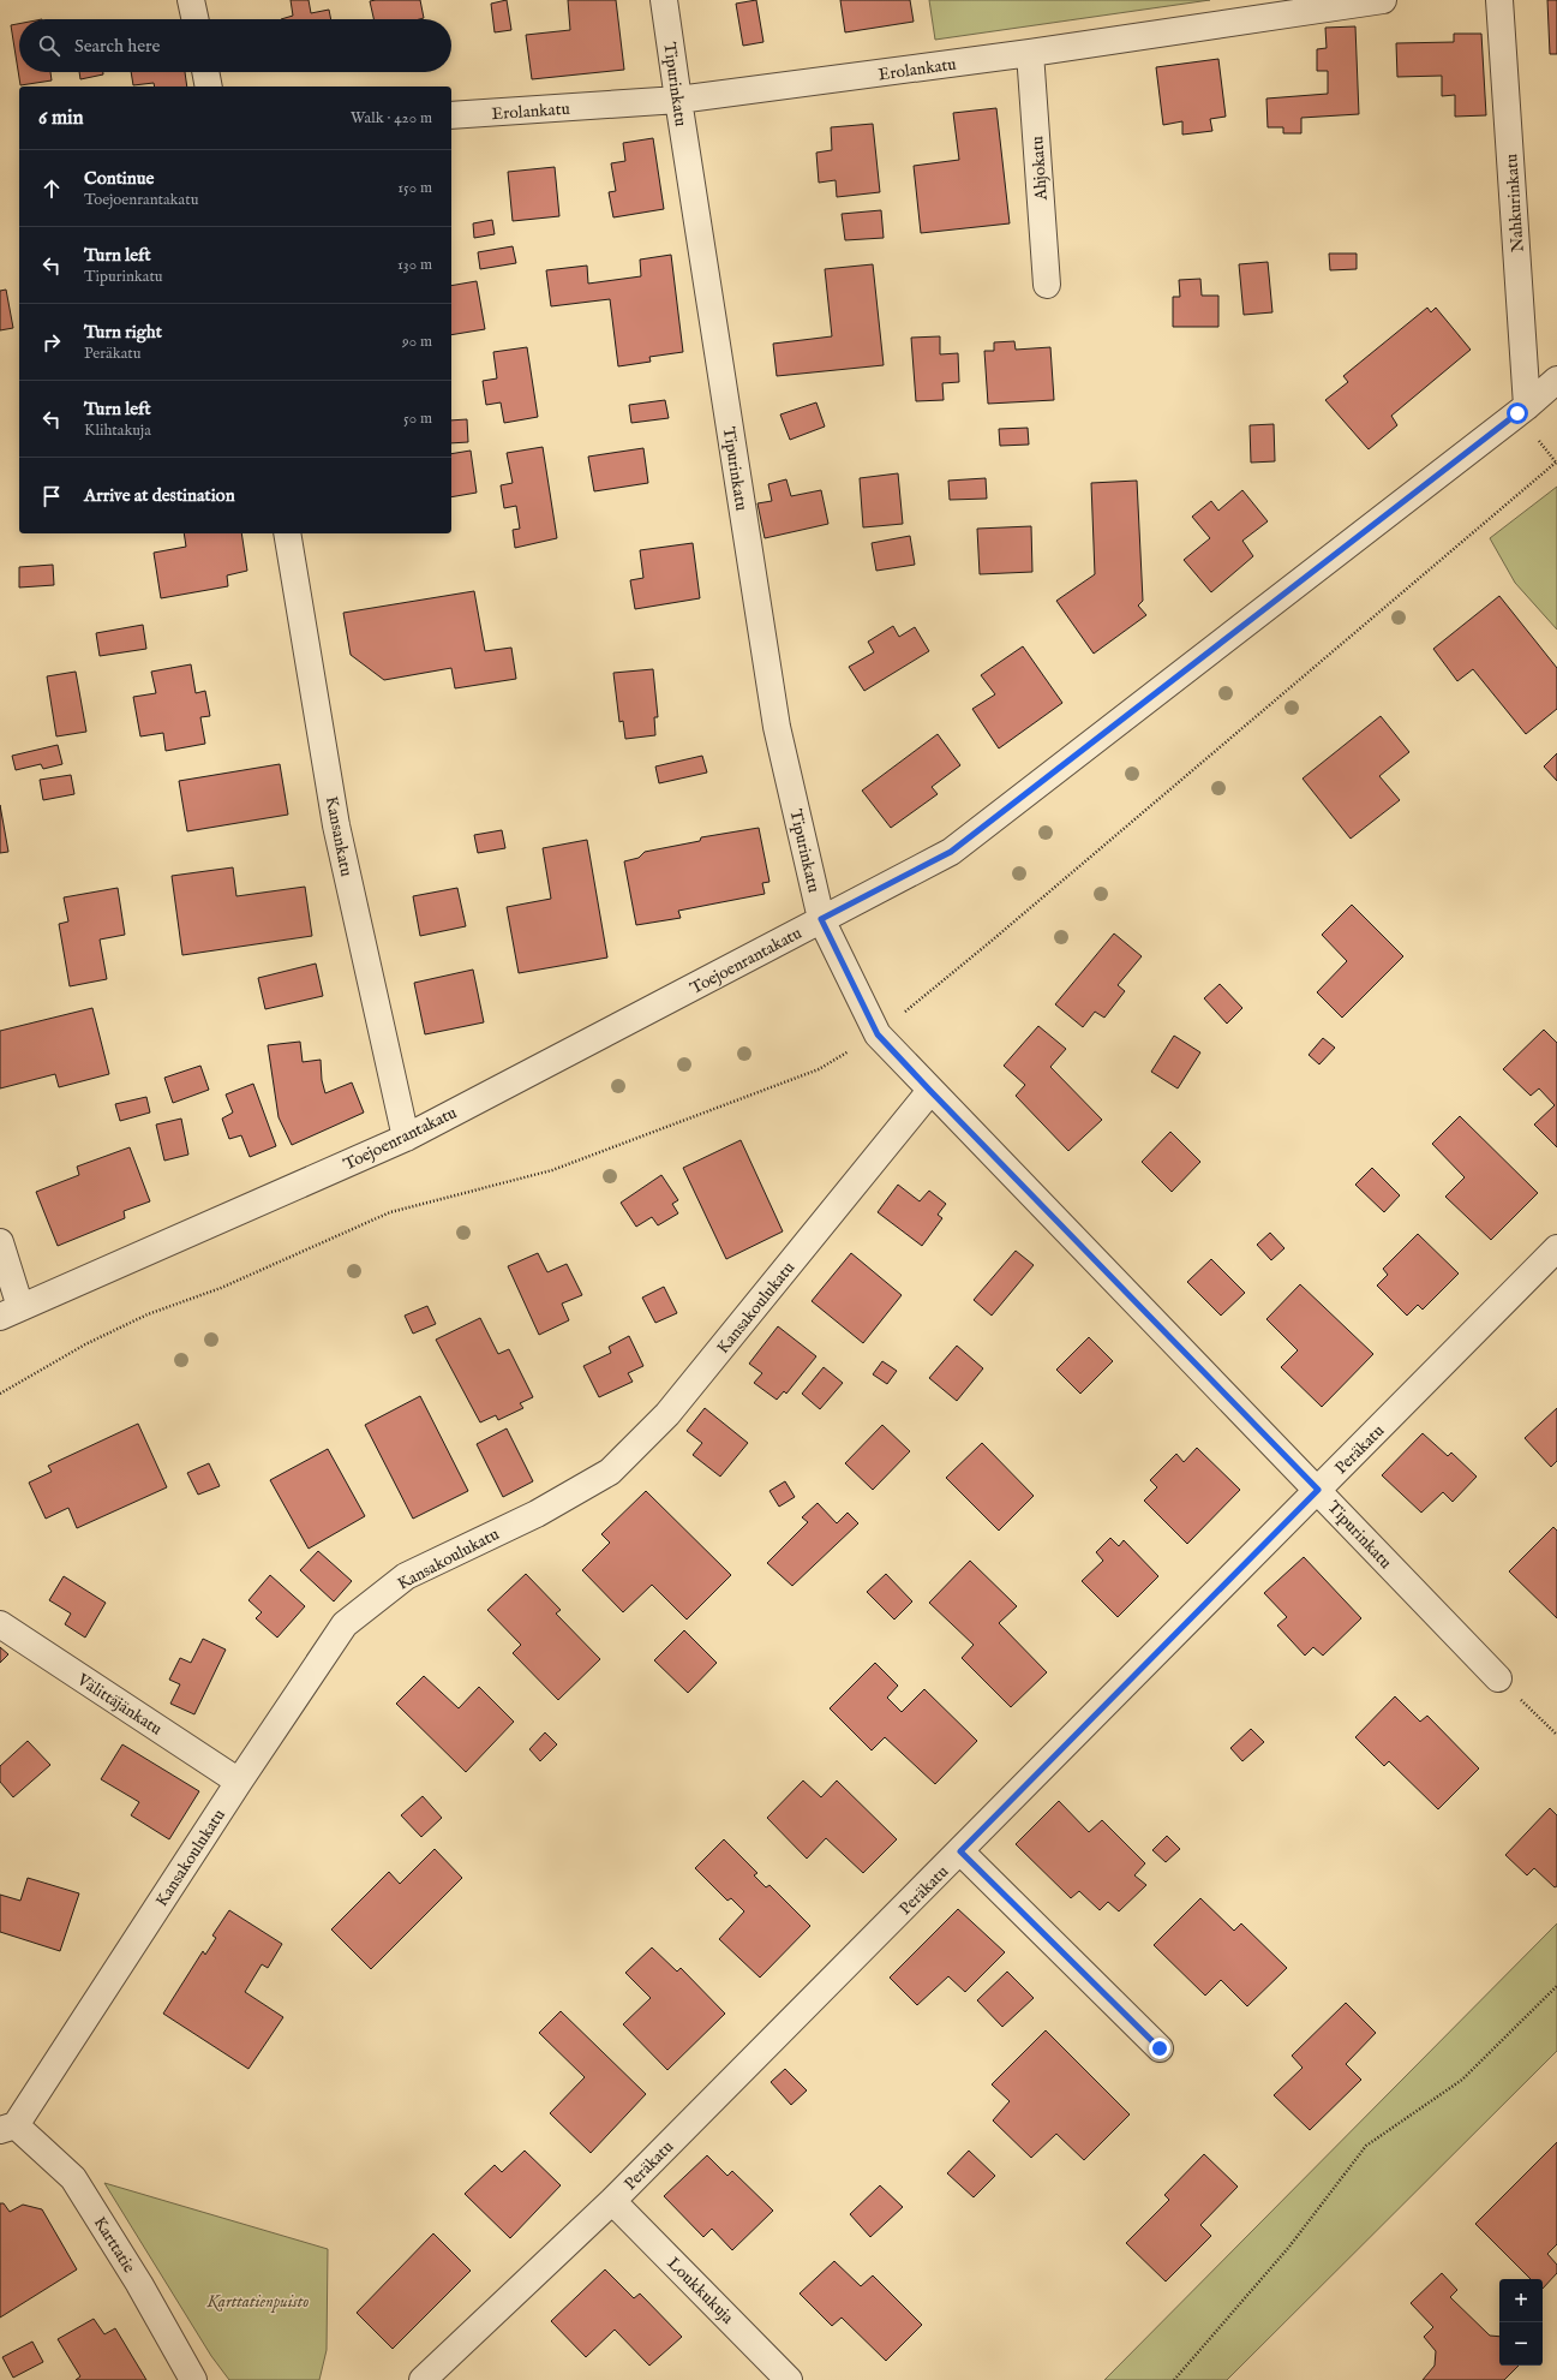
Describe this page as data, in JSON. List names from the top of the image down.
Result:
{
  "streets": {
    "street": [
      "Erolankatu",
      "Tipurinkatu",
      "Ahjokatu",
      "Nahkurinkatu",
      "Kansankatu",
      "Toejoenrantakatu",
      "Kansakoulukatu",
      "Peräkatu",
      "Välittäjänkatu",
      "Karttatie",
      "Loukkukuja"
    ]
  },
  "crossings": [
    ["Erolankatu", "Tipurinkatu"],
    ["Erolankatu", "Ahjokatu"],
    ["Tipurinkatu", "Toejoenrantakatu"],
    ["Tipurinkatu", "Kansakoulukatu"],
    ["Tipurinkatu", "Peräkatu"],
    ["Nahkurinkatu", "Toejoenrantakatu"],
    ["Kansankatu", "Toejoenrantakatu"],
    ["Kansakoulukatu", "Välittäjänkatu"],
    ["Kansakoulukatu", "Karttatie"],
    ["Peräkatu", "Loukkukuja"]
  ],
  "parks": ["Karttatienpuisto"],
  "page": {
    "search": "Search here",
    "heading": ["6 min", "Walk · 420 m"],
    "list": [
      ["Continue", "Toejoenrantakatu", "150 m"],
      ["Turn left", "Tipurinkatu", "130 m"],
      ["Turn right", "Peräkatu", "90 m"],
      ["Turn left", "Klihtakuja", "50 m"],
      "Arrive at destination"
    ],
    "map_buttons": ["+", "−"]
  }
}
